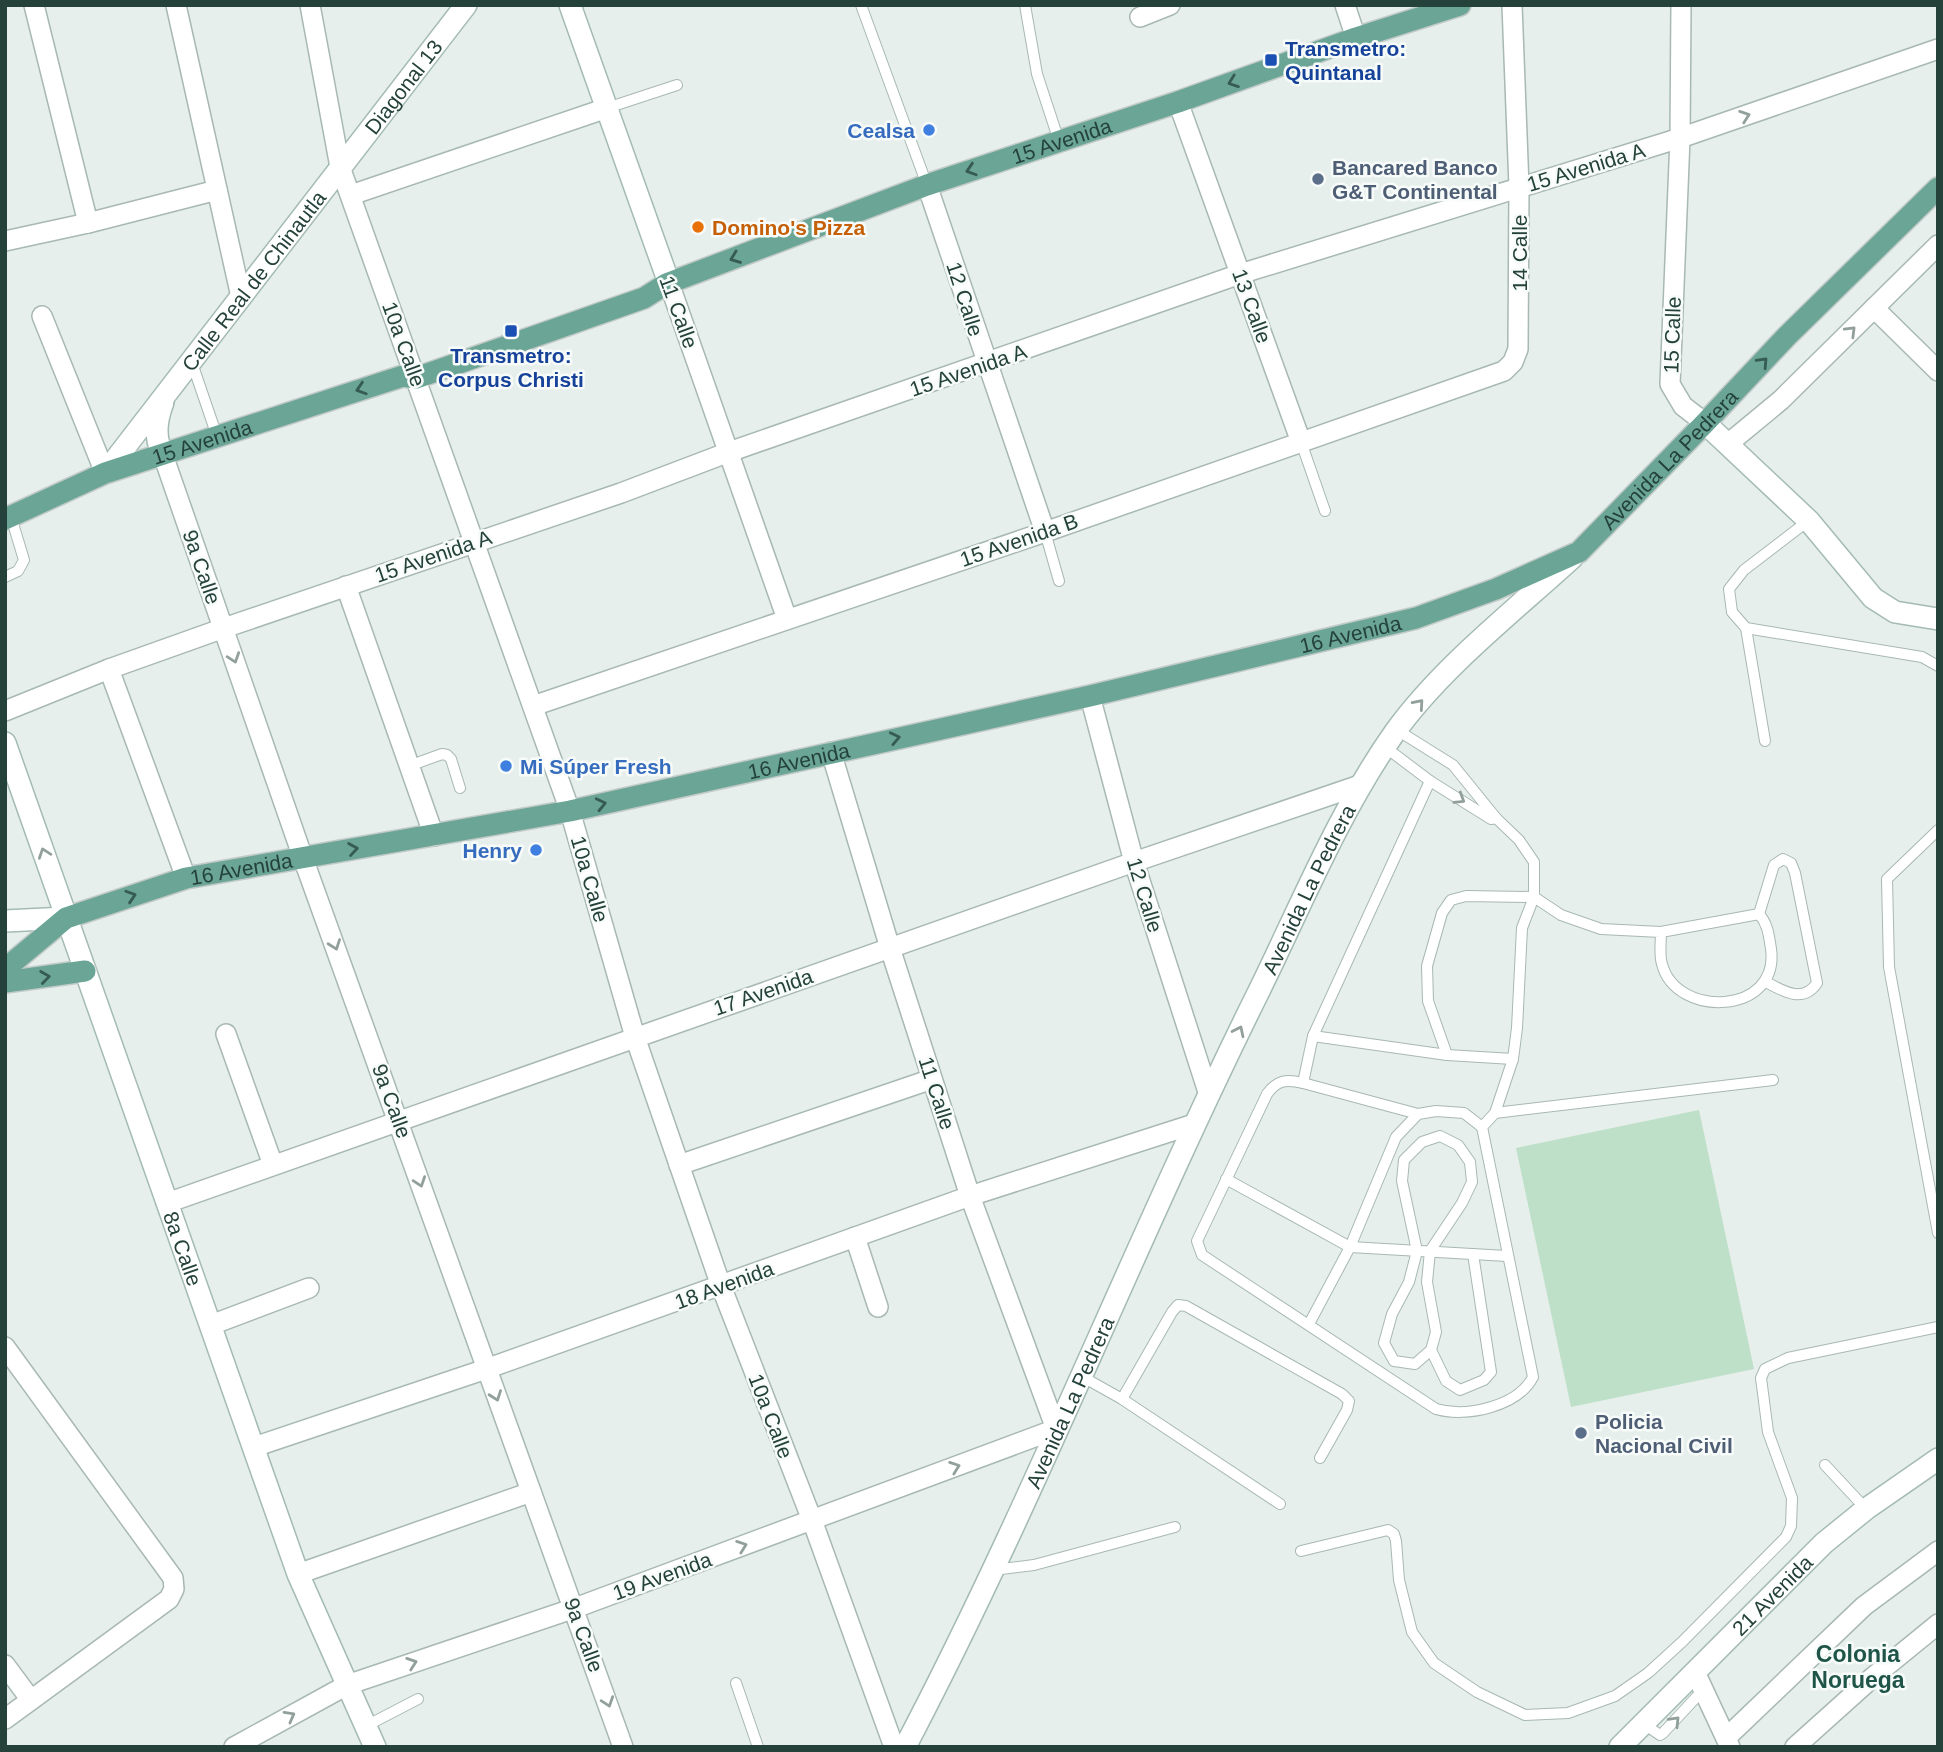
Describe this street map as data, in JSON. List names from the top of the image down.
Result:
{
  "streets": {
    "main road": ["15 Avenida", "Avenida La Pedrera", "16 Avenida"],
    "street": [
      "Diagonal 13",
      "15 Avenida A",
      "14 Calle",
      "Calle Real de Chinautla",
      "12 Calle",
      "13 Calle",
      "11 Calle",
      "15 Calle",
      "10a Calle",
      "15 Avenida B",
      "9a Calle",
      "17 Avenida",
      "8a Calle",
      "18 Avenida",
      "19 Avenida",
      "21 Avenida"
    ]
  },
  "crossings": [
    ["Diagonal 13", "Calle Real de Chinautla"],
    ["Diagonal 13", "10a Calle"],
    ["15 Avenida", "Calle Real de Chinautla"],
    ["15 Avenida", "12 Calle"],
    ["15 Avenida", "13 Calle"],
    ["15 Avenida", "11 Calle"],
    ["15 Avenida", "10a Calle"],
    ["15 Avenida", "9a Calle"],
    ["15 Avenida A", "14 Calle"],
    ["15 Avenida A", "12 Calle"],
    ["15 Avenida A", "13 Calle"],
    ["15 Avenida A", "11 Calle"],
    ["15 Avenida A", "15 Calle"],
    ["15 Avenida A", "10a Calle"],
    ["15 Avenida A", "9a Calle"],
    ["14 Calle", "15 Avenida B"],
    ["Calle Real de Chinautla", "10a Calle"],
    ["Calle Real de Chinautla", "9a Calle"],
    ["12 Calle", "Avenida La Pedrera"],
    ["12 Calle", "15 Avenida B"],
    ["12 Calle", "16 Avenida"],
    ["12 Calle", "17 Avenida"],
    ["13 Calle", "15 Avenida B"],
    ["11 Calle", "Avenida La Pedrera"],
    ["11 Calle", "15 Avenida B"],
    ["11 Calle", "16 Avenida"],
    ["11 Calle", "17 Avenida"],
    ["11 Calle", "18 Avenida"],
    ["11 Calle", "19 Avenida"],
    ["15 Calle", "Avenida La Pedrera"],
    ["10a Calle", "15 Avenida B"],
    ["10a Calle", "16 Avenida"],
    ["10a Calle", "17 Avenida"],
    ["10a Calle", "18 Avenida"],
    ["10a Calle", "19 Avenida"],
    ["Avenida La Pedrera", "16 Avenida"],
    ["Avenida La Pedrera", "17 Avenida"],
    ["Avenida La Pedrera", "18 Avenida"],
    ["Avenida La Pedrera", "19 Avenida"],
    ["9a Calle", "16 Avenida"],
    ["9a Calle", "17 Avenida"],
    ["9a Calle", "18 Avenida"],
    ["9a Calle", "19 Avenida"],
    ["16 Avenida", "8a Calle"],
    ["17 Avenida", "8a Calle"],
    ["8a Calle", "18 Avenida"],
    ["8a Calle", "19 Avenida"]
  ],
  "one_way": [
    "15 Avenida",
    "Avenida La Pedrera",
    "16 Avenida",
    "19 Avenida"
  ],
  "districts": ["Colonia Noruega"],
  "places": {
    "transit": ["Transmetro: Quintanal", "Transmetro: Corpus Christi"],
    "other": [
      "Cealsa",
      "Bancared Banco G&T Continental",
      "Domino's Pizza",
      "Mi Súper Fresh",
      "Henry",
      "Policia Nacional Civil"
    ]
  }
}
